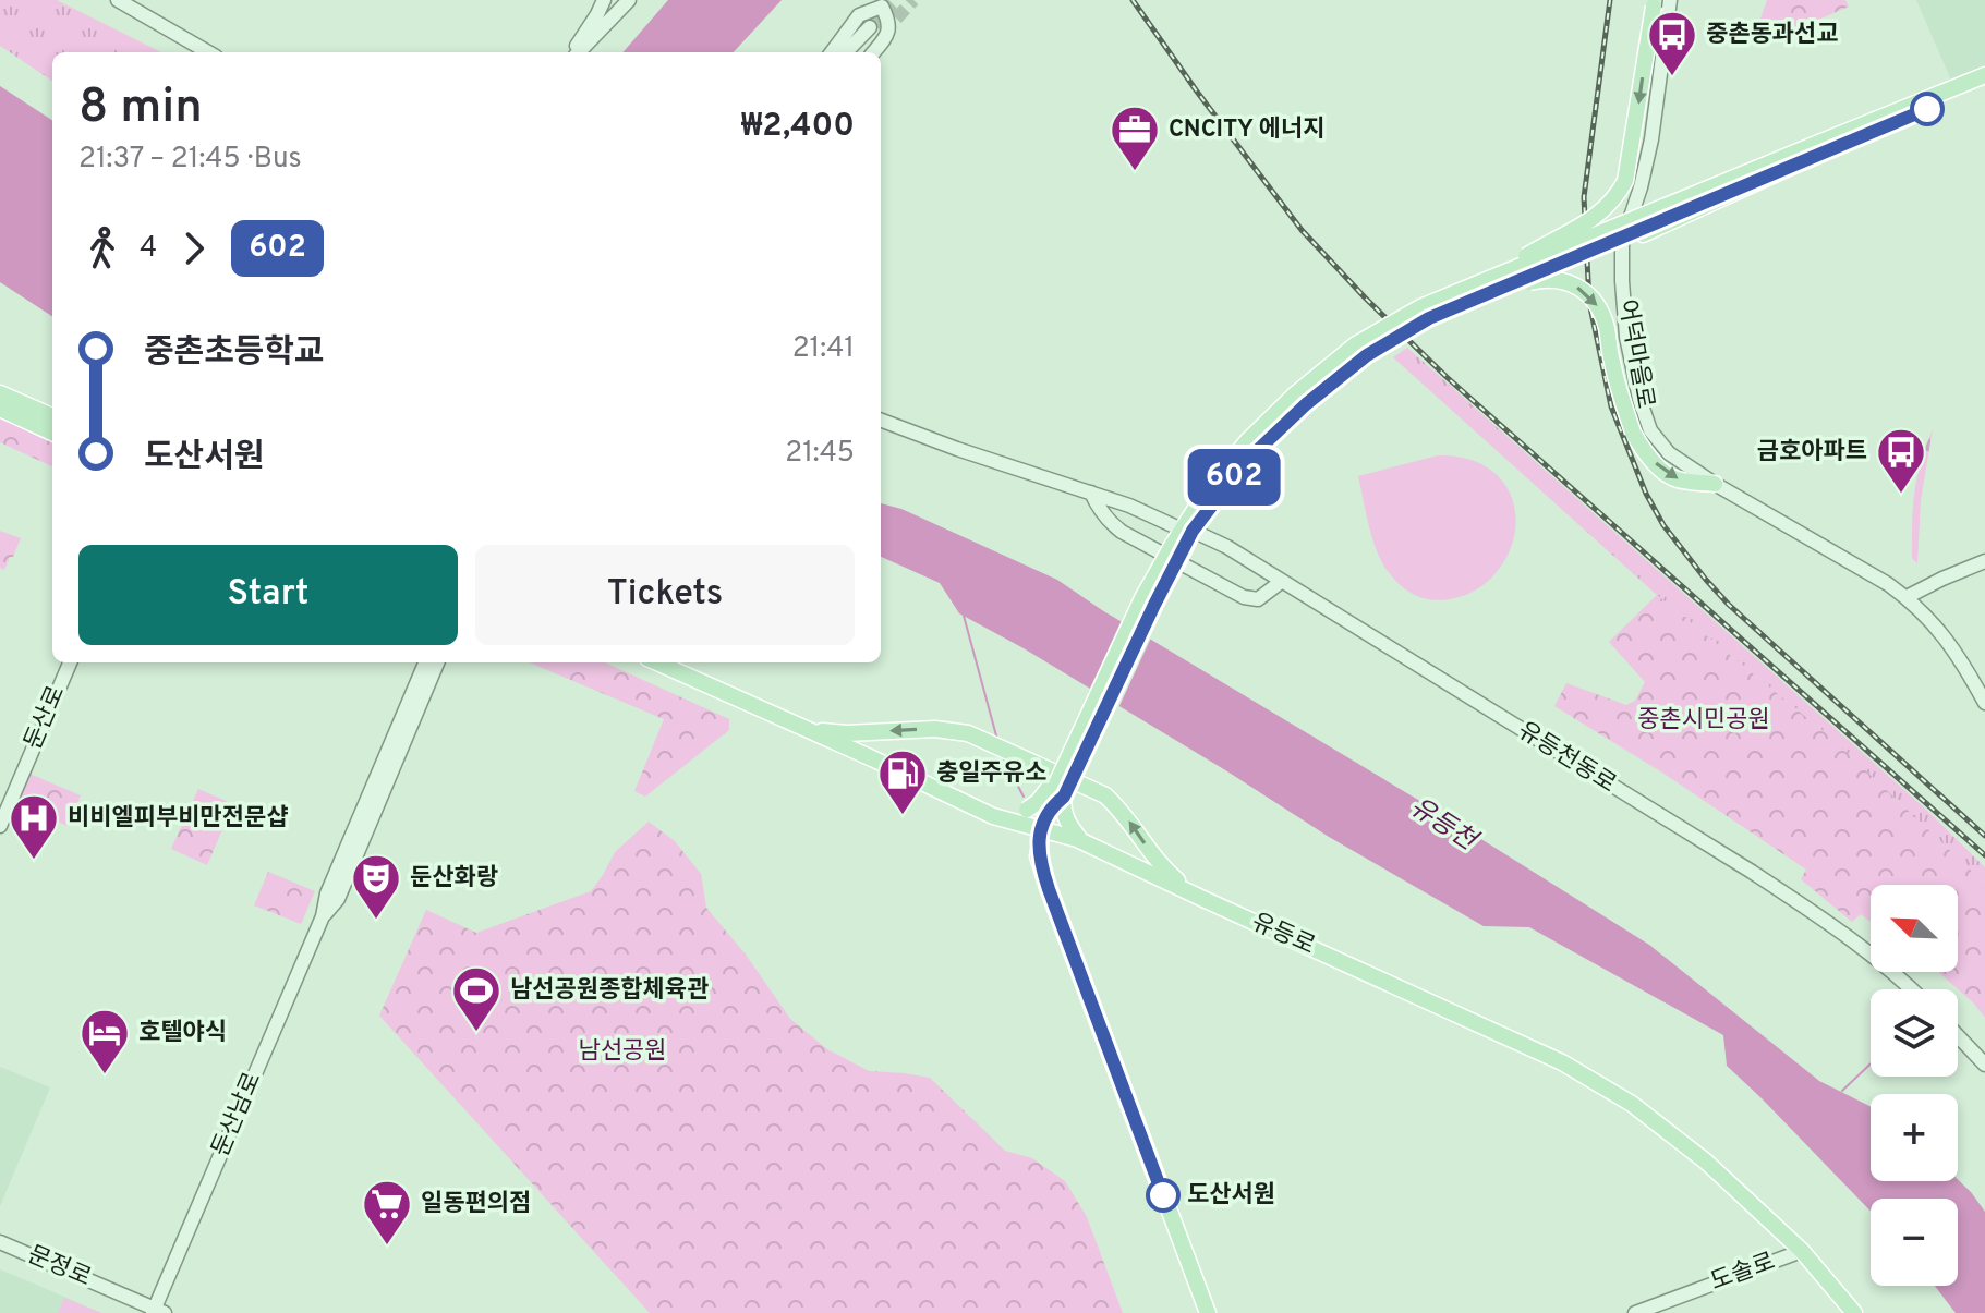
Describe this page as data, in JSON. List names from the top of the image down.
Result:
{
  "streets": {
    "main road": [
      "어덕마을로",
      "둔산로",
      "유등천동로",
      "유등로",
      "둔산남로",
      "문정로",
      "도솔로"
    ]
  },
  "crossings": [
    ["유등로", "도솔로"],
    ["둔산남로", "문정로"]
  ],
  "water": ["유등천"],
  "parks": ["중촌시민공원", "남선공원"],
  "places": {
    "bus stop": ["중촌동과선교", "금호아파트"],
    "office": ["CNCITY 에너지"],
    "fuel station": ["충일주유소"],
    "hospital": ["비비엘피부비만전문샵"],
    "theatre": ["둔산화랑"],
    "sports": ["남선공원종합체육관"],
    "hotel": ["호텔야식"],
    "other": ["도산서원"],
    "supermarket": ["일동편의점"]
  },
  "lines": ["bus line 602"],
  "north": "top left",
  "page": {
    "on_map": "602",
    "heading": ["8 min", "21:37 – 21:45 · Bus", "₩2,400"],
    "legs": ["4", "602"],
    "list": [
      {
        "name": "중촌초등학교",
        "value": "21:41"
      },
      {
        "name": "도산서원",
        "value": "21:45"
      }
    ],
    "buttons": ["Start", "Tickets"],
    "map_buttons": ["+", "−"]
  }
}
